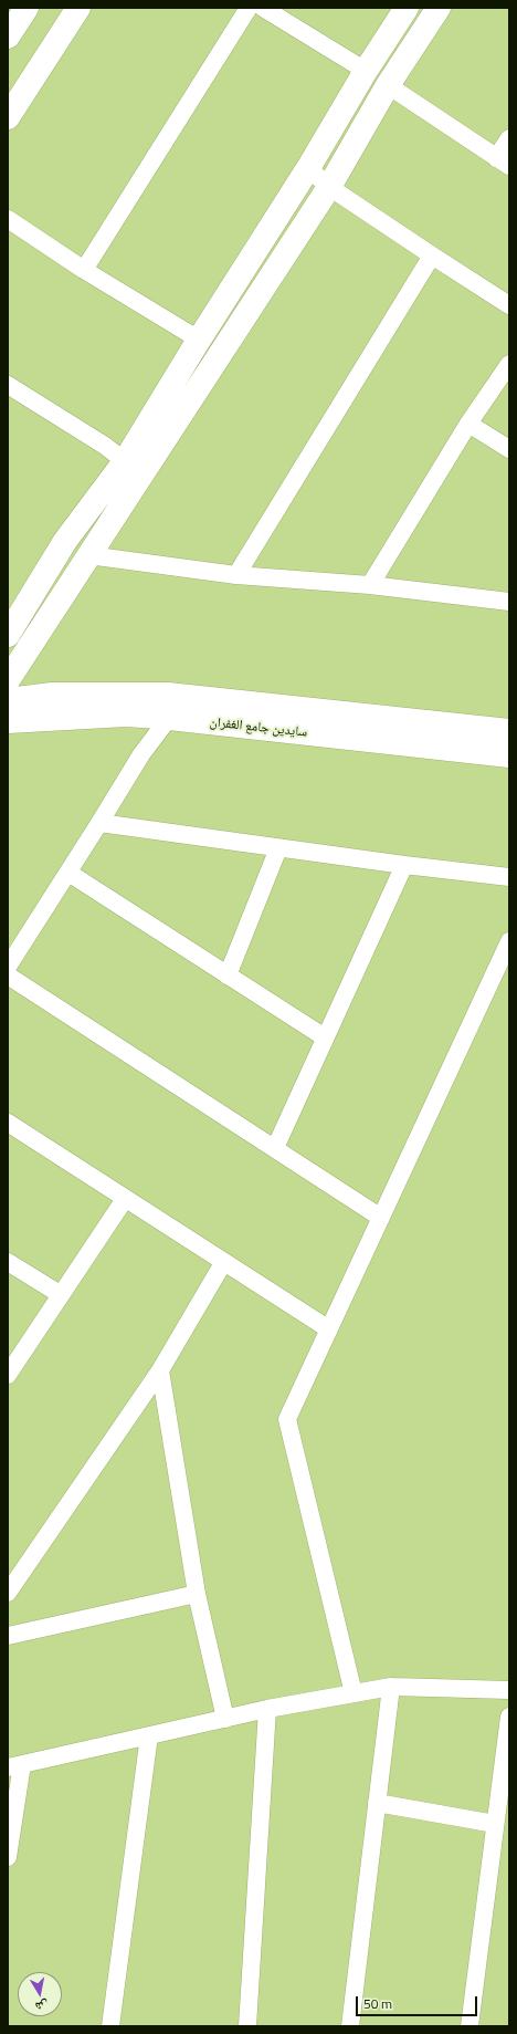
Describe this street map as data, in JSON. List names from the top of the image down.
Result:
{
  "streets": {
    "street": ["سايدين جامع الغفران"]
  },
  "scale_bar": "50 m",
  "north": "bottom"
}
